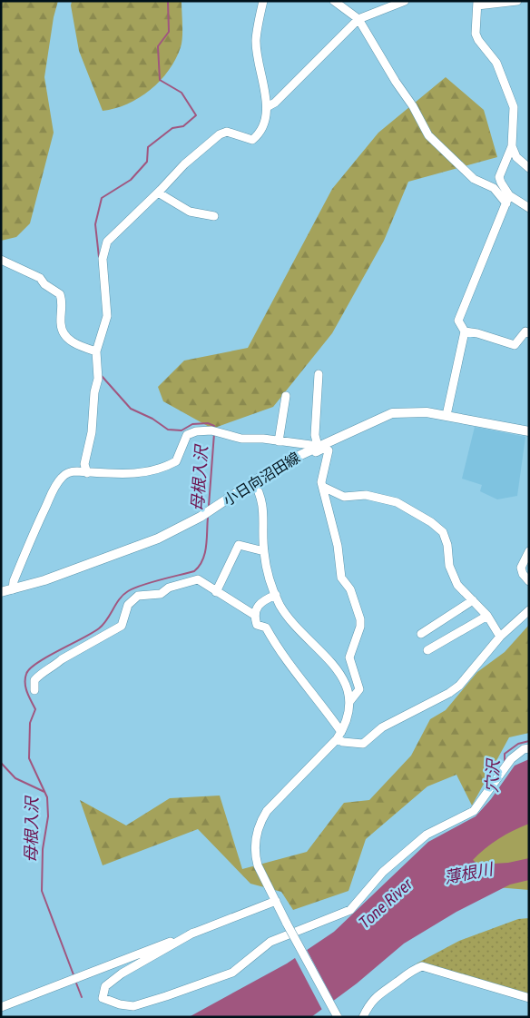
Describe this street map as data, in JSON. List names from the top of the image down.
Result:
{
  "streets": {
    "main road": ["小日向沼田線"]
  },
  "water": [
    "母根入沢",
    "穴沢",
    "薄根川",
    "Tone River"
  ]
}
